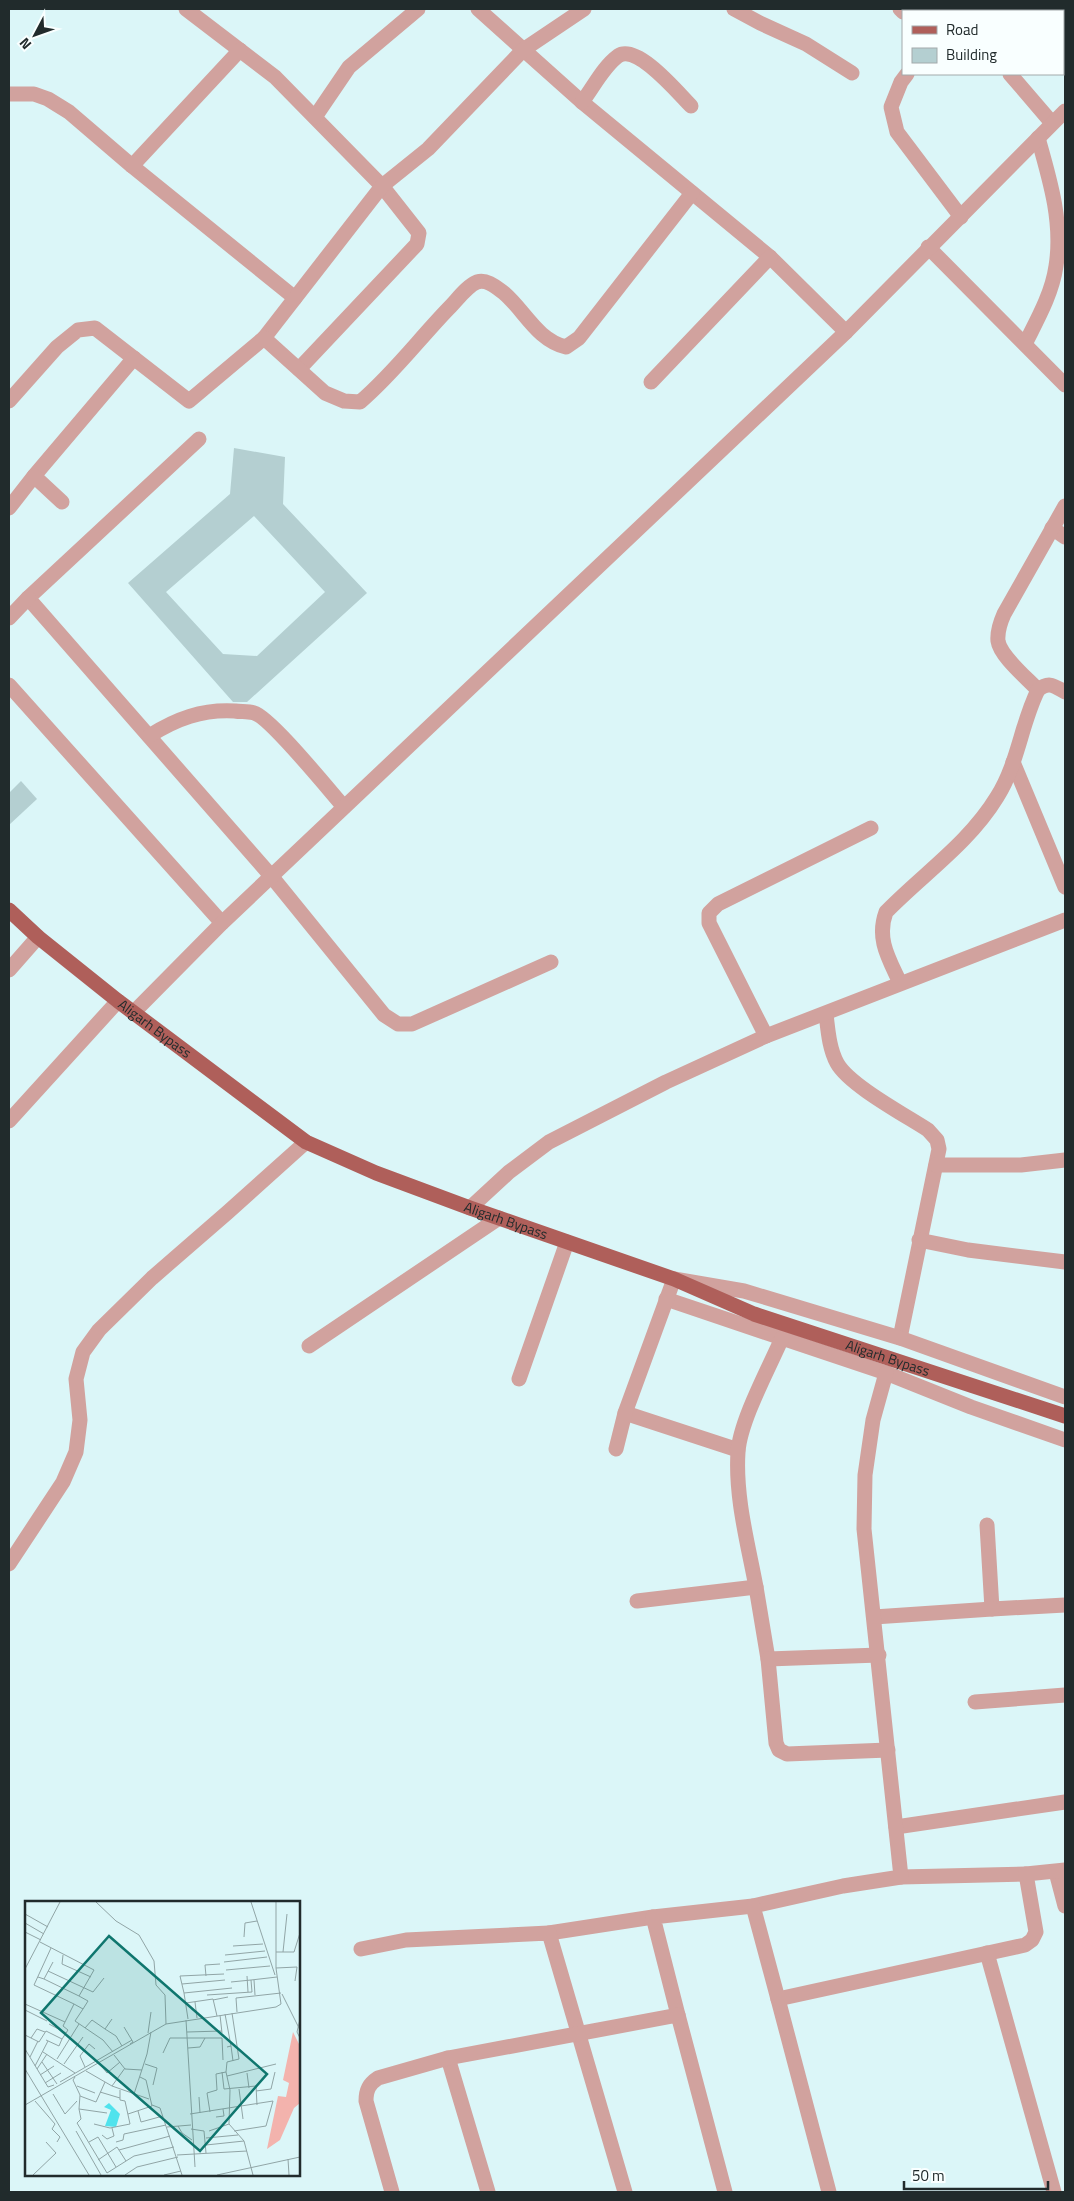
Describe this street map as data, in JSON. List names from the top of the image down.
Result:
{
  "streets": {
    "main road": ["Aligarh Bypass"]
  },
  "legend": ["Road", "Building"],
  "scale_bar": "50 m",
  "north": "bottom left"
}
